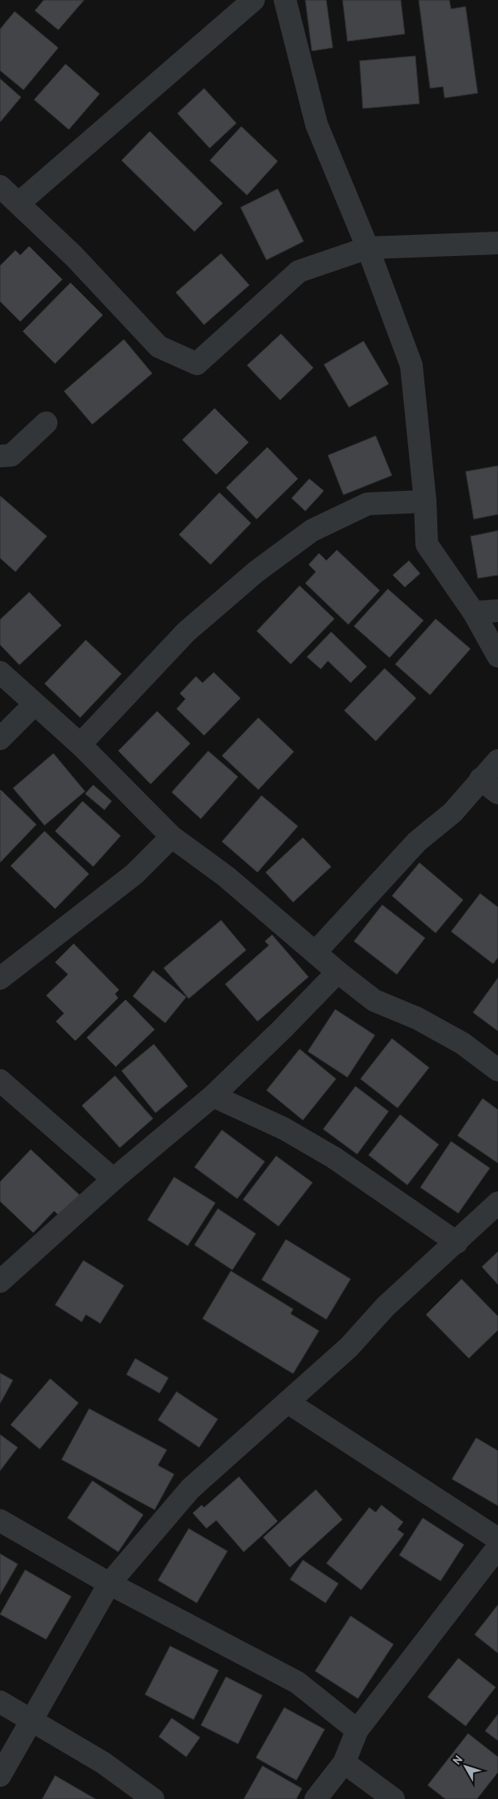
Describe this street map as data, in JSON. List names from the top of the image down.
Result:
{
  "north": "top left"
}
